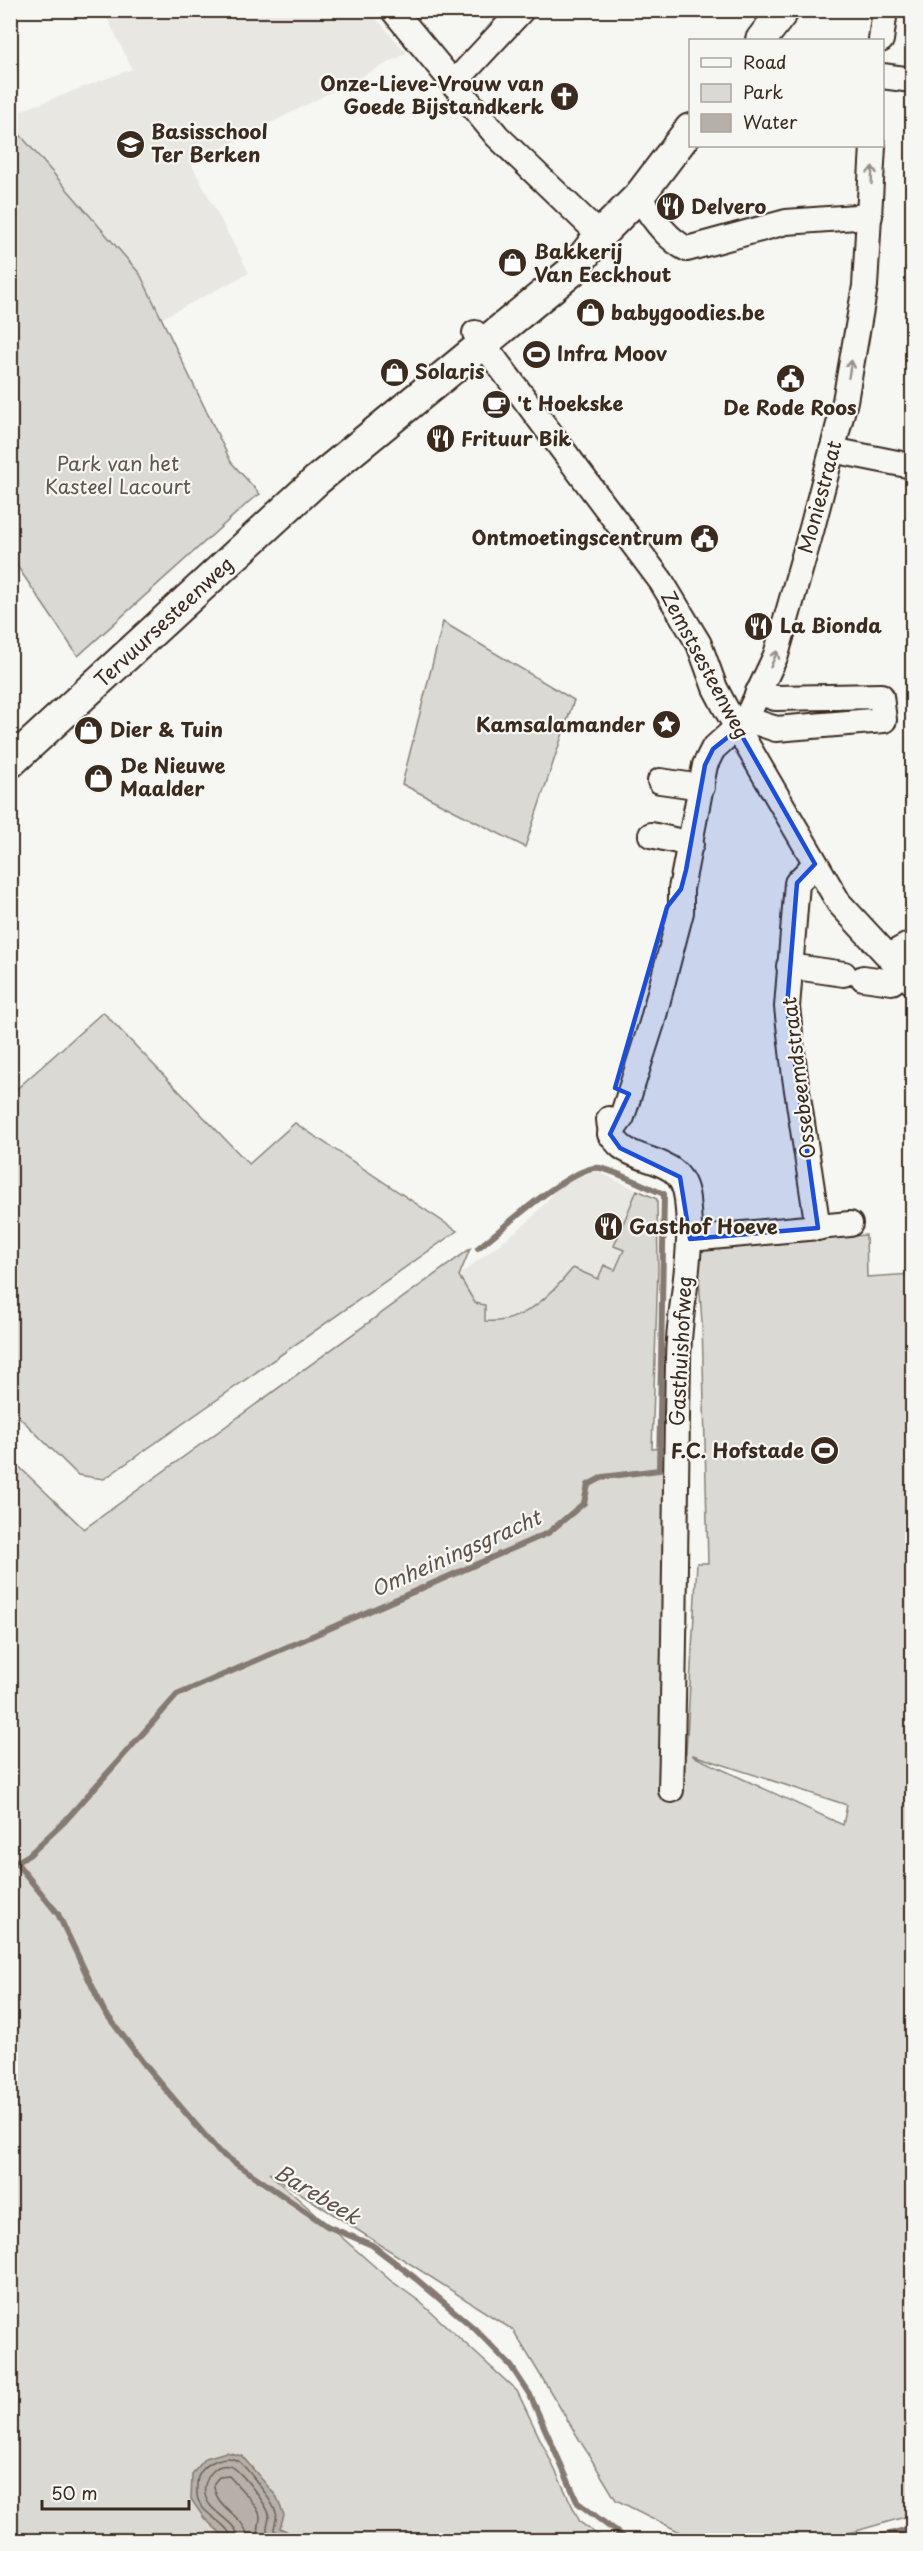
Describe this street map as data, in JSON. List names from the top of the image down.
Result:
{
  "streets": {
    "main road": ["Tervuursesteenweg"],
    "street": [
      "Moniestraat",
      "Zemstsesteenweg",
      "Ossebeemdstraat",
      "Gasthuishofweg"
    ]
  },
  "crossings": [
    ["Moniestraat", "Zemstsesteenweg"],
    ["Moniestraat", "Gasthuishofweg"],
    ["Tervuursesteenweg", "Zemstsesteenweg"],
    ["Zemstsesteenweg", "Ossebeemdstraat"],
    ["Zemstsesteenweg", "Gasthuishofweg"]
  ],
  "one_way": ["Moniestraat"],
  "water": ["Omheiningsgracht", "Barebeek"],
  "parks": ["Park van het Kasteel Lacourt"],
  "places": {
    "church": ["Onze-Lieve-Vrouw van Goede Bijstandkerk"],
    "school or university": ["Basisschool Ter Berken"],
    "restaurant": [
      "Delvero",
      "Frituur Bik",
      "La Bionda",
      "Gasthof Hoeve"
    ],
    "shop": [
      "Bakkerij Van Eeckhout",
      "babygoodies.be",
      "Solaris",
      "Dier & Tuin",
      "De Nieuwe Maalder"
    ],
    "sports": ["Infra Moov", "F.C. Hofstade"],
    "public building": ["De Rode Roos", "Ontmoetingscentrum"],
    "cafe": ["'t Hoekske"],
    "place": ["Kamsalamander"]
  },
  "legend": ["Road", "Park", "Water"],
  "scale_bar": "50 m"
}
